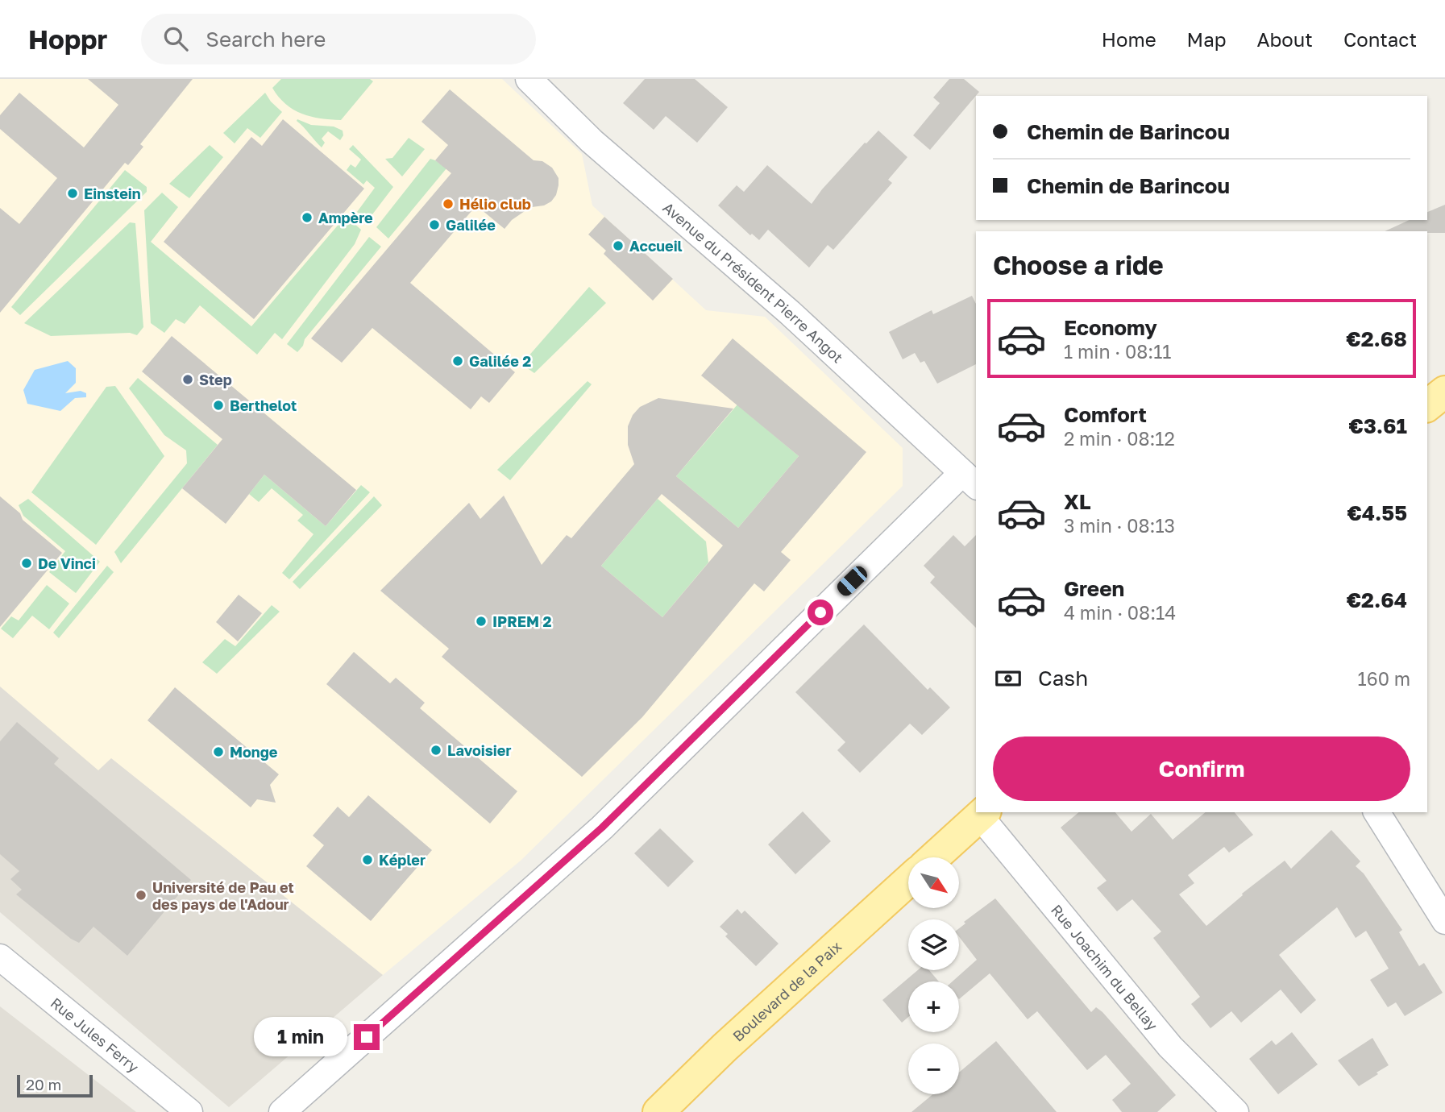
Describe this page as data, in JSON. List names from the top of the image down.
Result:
{
  "streets": {
    "main road": ["Boulevard de la Paix"],
    "street": ["Avenue du Président Pierre Angot", "Rue Joachim du Bellay", "Rue Jules Ferry"]
  },
  "places": [
    "Einstein",
    "Hélio club",
    "Ampère",
    "Galilée",
    "Accueil",
    "Galilée 2",
    "Step",
    "Berthelot",
    "De Vinci",
    "IPREM 2",
    "Lavoisier",
    "Monge",
    "Képler",
    "Université de Pau et des pays de l'Adour"
  ],
  "scale_bar": "20 m",
  "north": "bottom right",
  "page": {
    "header": "Hoppr",
    "search": "Search here",
    "nav": [
      "Home",
      "Map",
      "About",
      "Contact"
    ],
    "banner": ["Chemin de Barincou", "Chemin de Barincou"],
    "heading": "Choose a ride",
    "list": [
      {
        "name": "Economy",
        "note": "1 min · 08:11",
        "value": "€2.68"
      },
      {
        "name": "Comfort",
        "note": "2 min · 08:12",
        "value": "€3.61"
      },
      {
        "name": "XL",
        "note": "3 min · 08:13",
        "value": "€4.55"
      },
      {
        "name": "Green",
        "note": "4 min · 08:14",
        "value": "€2.64"
      }
    ],
    "pay": ["Cash", "160 m"],
    "buttons": "Confirm",
    "map_buttons": ["+", "−"],
    "bubble": "1 min",
    "scale": "20 m"
  }
}
